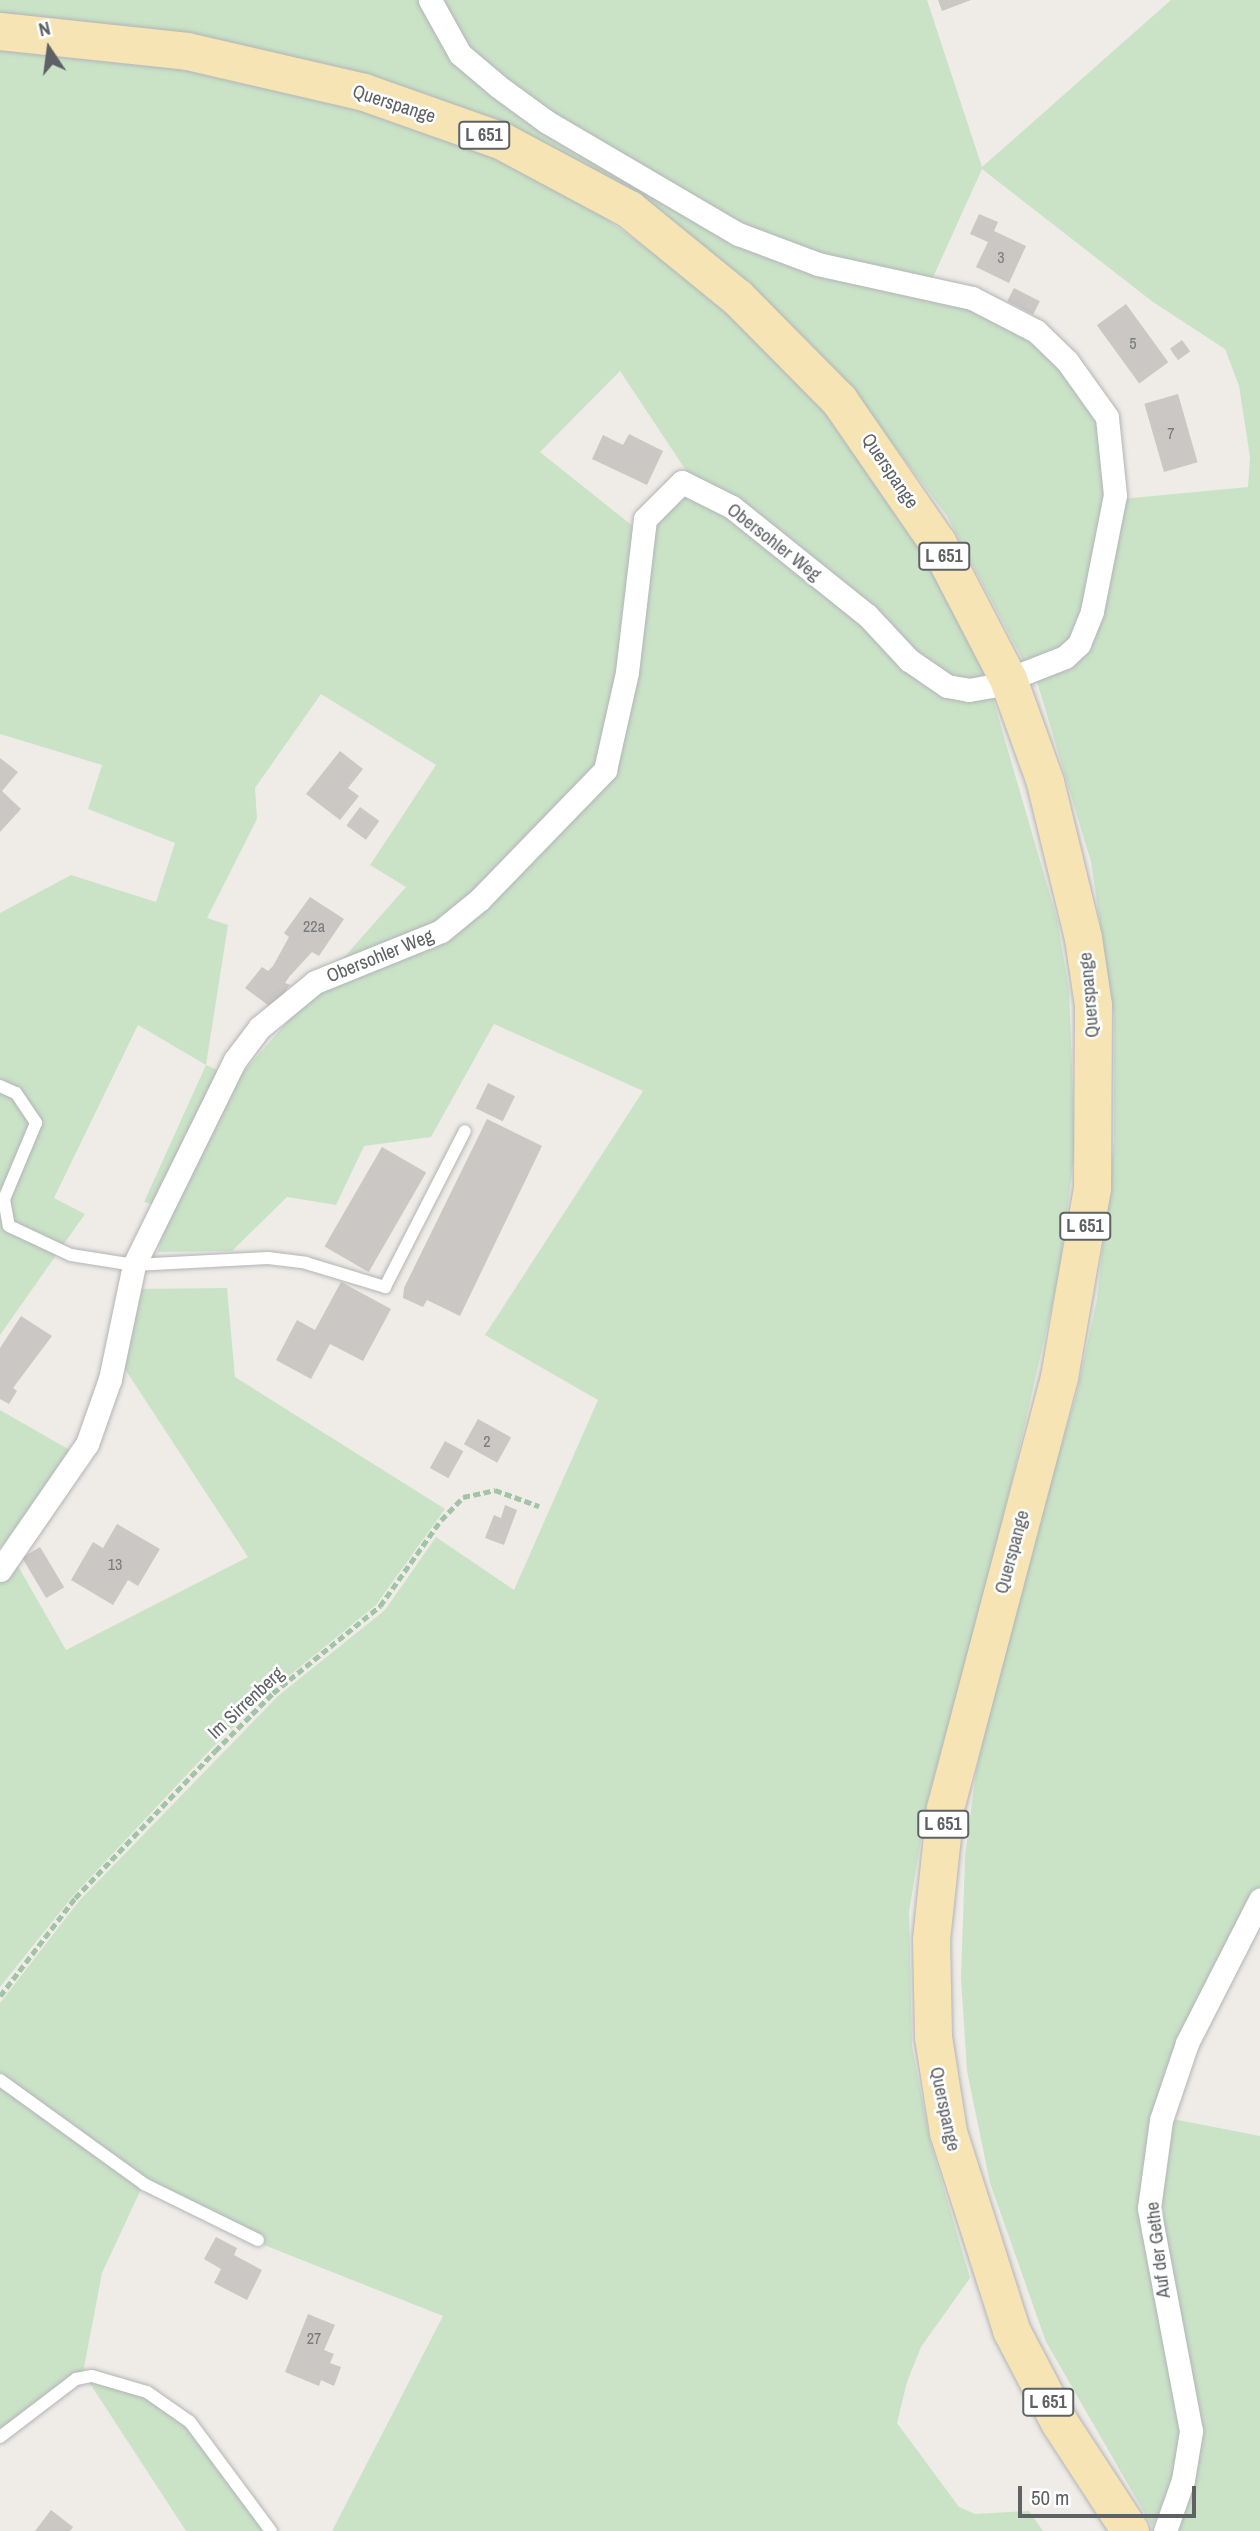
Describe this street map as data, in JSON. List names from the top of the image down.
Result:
{
  "streets": {
    "main road": ["Querspange", "L 651"],
    "street": ["Obersohler Weg", "Auf der Gethe"],
    "path": ["Im Sirrenberg"]
  },
  "crossings": [
    ["Querspange", "Obersohler Weg"]
  ],
  "house_numbers": [
    "3",
    "5",
    "7",
    "22a",
    "2",
    "13",
    "27"
  ],
  "scale_bar": "50 m",
  "north": "top"
}
